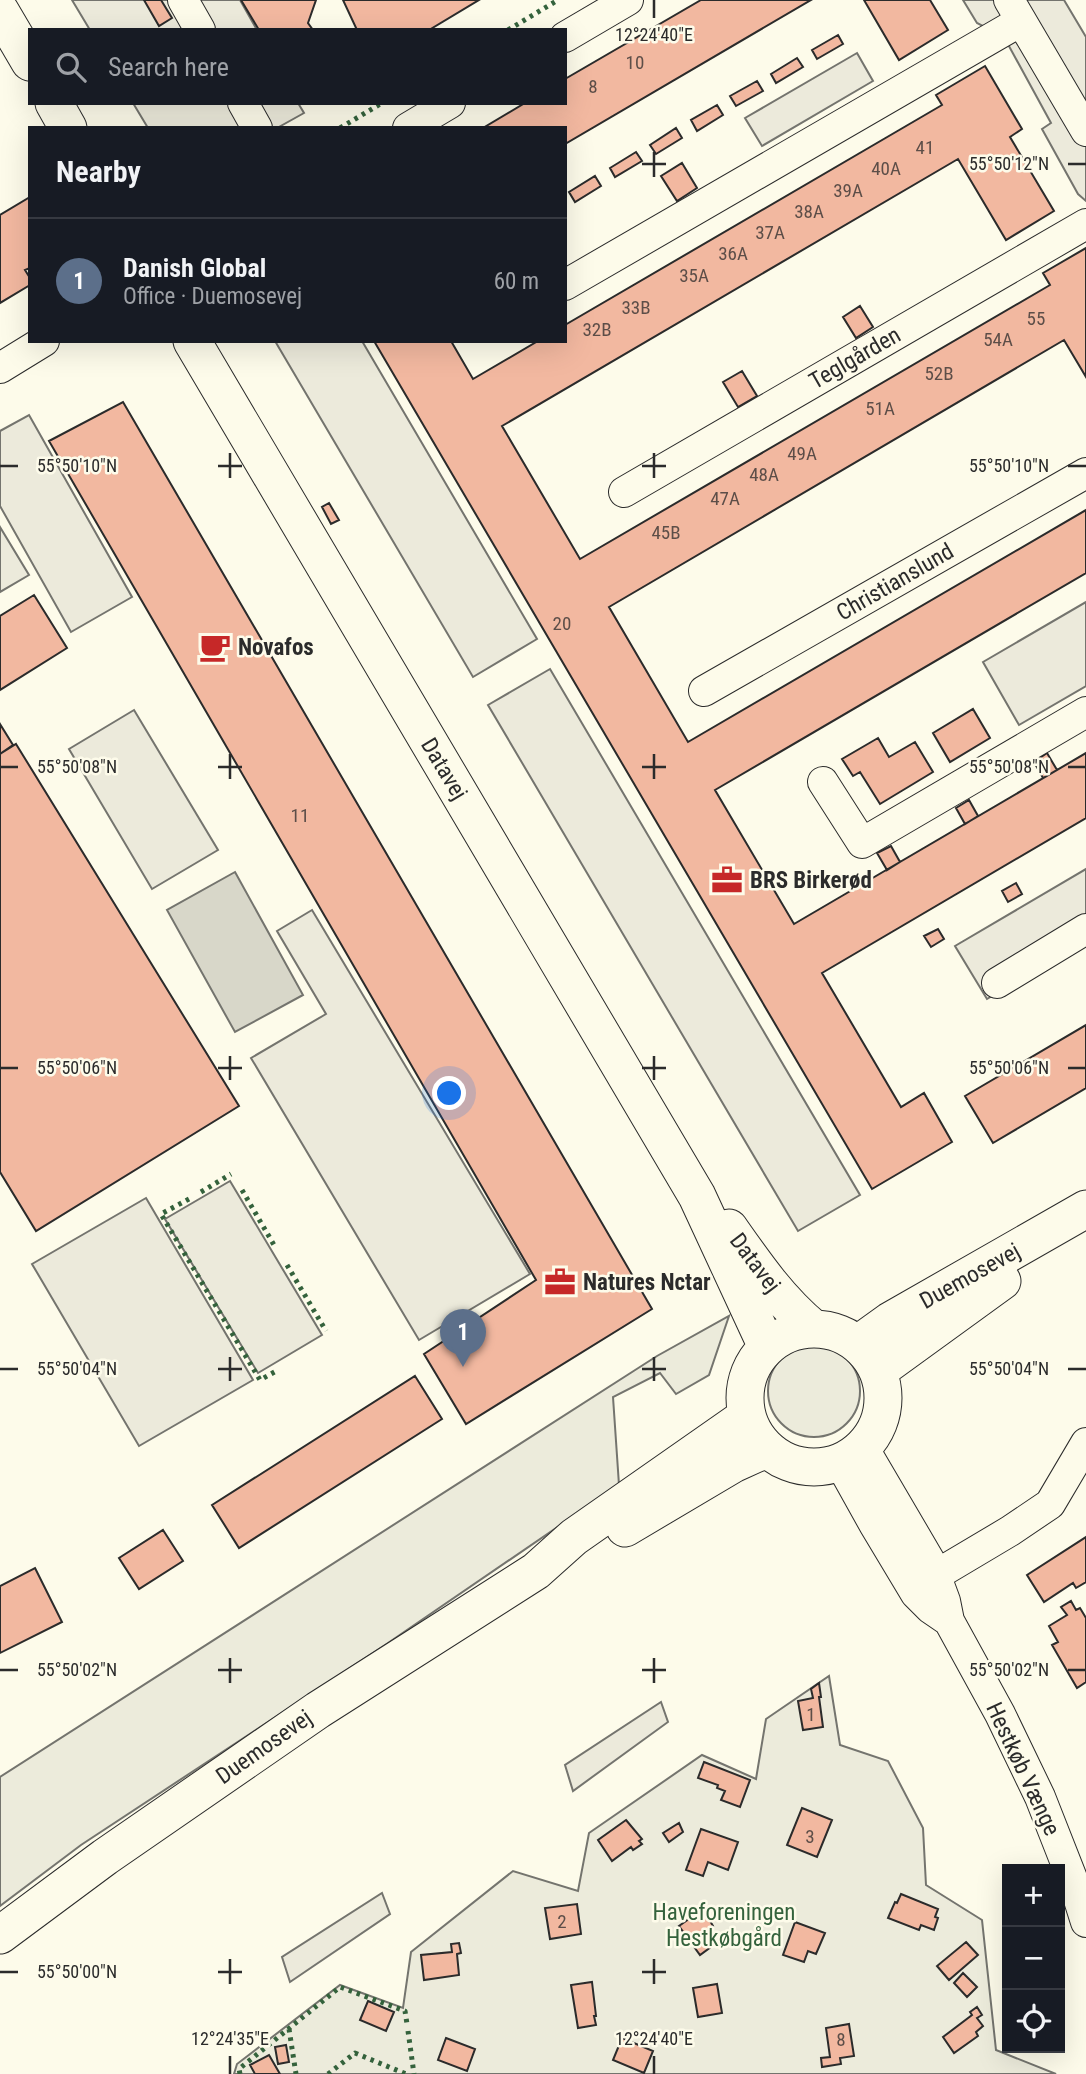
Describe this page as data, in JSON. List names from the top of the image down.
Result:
{
  "streets": {
    "street": [
      "Teglgården",
      "Christianslund",
      "Datavej",
      "Duemosevej",
      "Hestkøb Vænge"
    ]
  },
  "crossings": [
    ["Datavej", "Duemosevej"],
    ["Datavej", "Hestkøb Vænge"],
    ["Duemosevej", "Hestkøb Vænge"]
  ],
  "parks": ["Haveforeningen Hestkøbgård"],
  "places": {
    "cafe": ["Novafos"],
    "office": ["BRS Birkerød", "Natures Nctar"]
  },
  "house_numbers": [
    "10",
    "8",
    "41",
    "40A",
    "39A",
    "38A",
    "37A",
    "36A",
    "35A",
    "33B",
    "55",
    "32B",
    "54A",
    "52B",
    "51A",
    "49A",
    "48A",
    "47A",
    "45B",
    "20",
    "11",
    "1",
    "3",
    "2",
    "8"
  ],
  "page": {
    "search": "Search here",
    "heading": "Nearby",
    "list": [
      {
        "mark": "1",
        "name": "Danish Global",
        "note": "Office · Duemosevej",
        "value": "60 m"
      }
    ],
    "pins": "1",
    "map_buttons": ["+", "−"]
  },
  "coordinates": [
    "12°24'40\"E",
    "55°50'12\"N",
    "55°50'10\"N",
    "55°50'08\"N",
    "55°50'06\"N",
    "55°50'04\"N",
    "55°50'02\"N",
    "55°50'00\"N",
    "12°24'35\"E"
  ]
}
